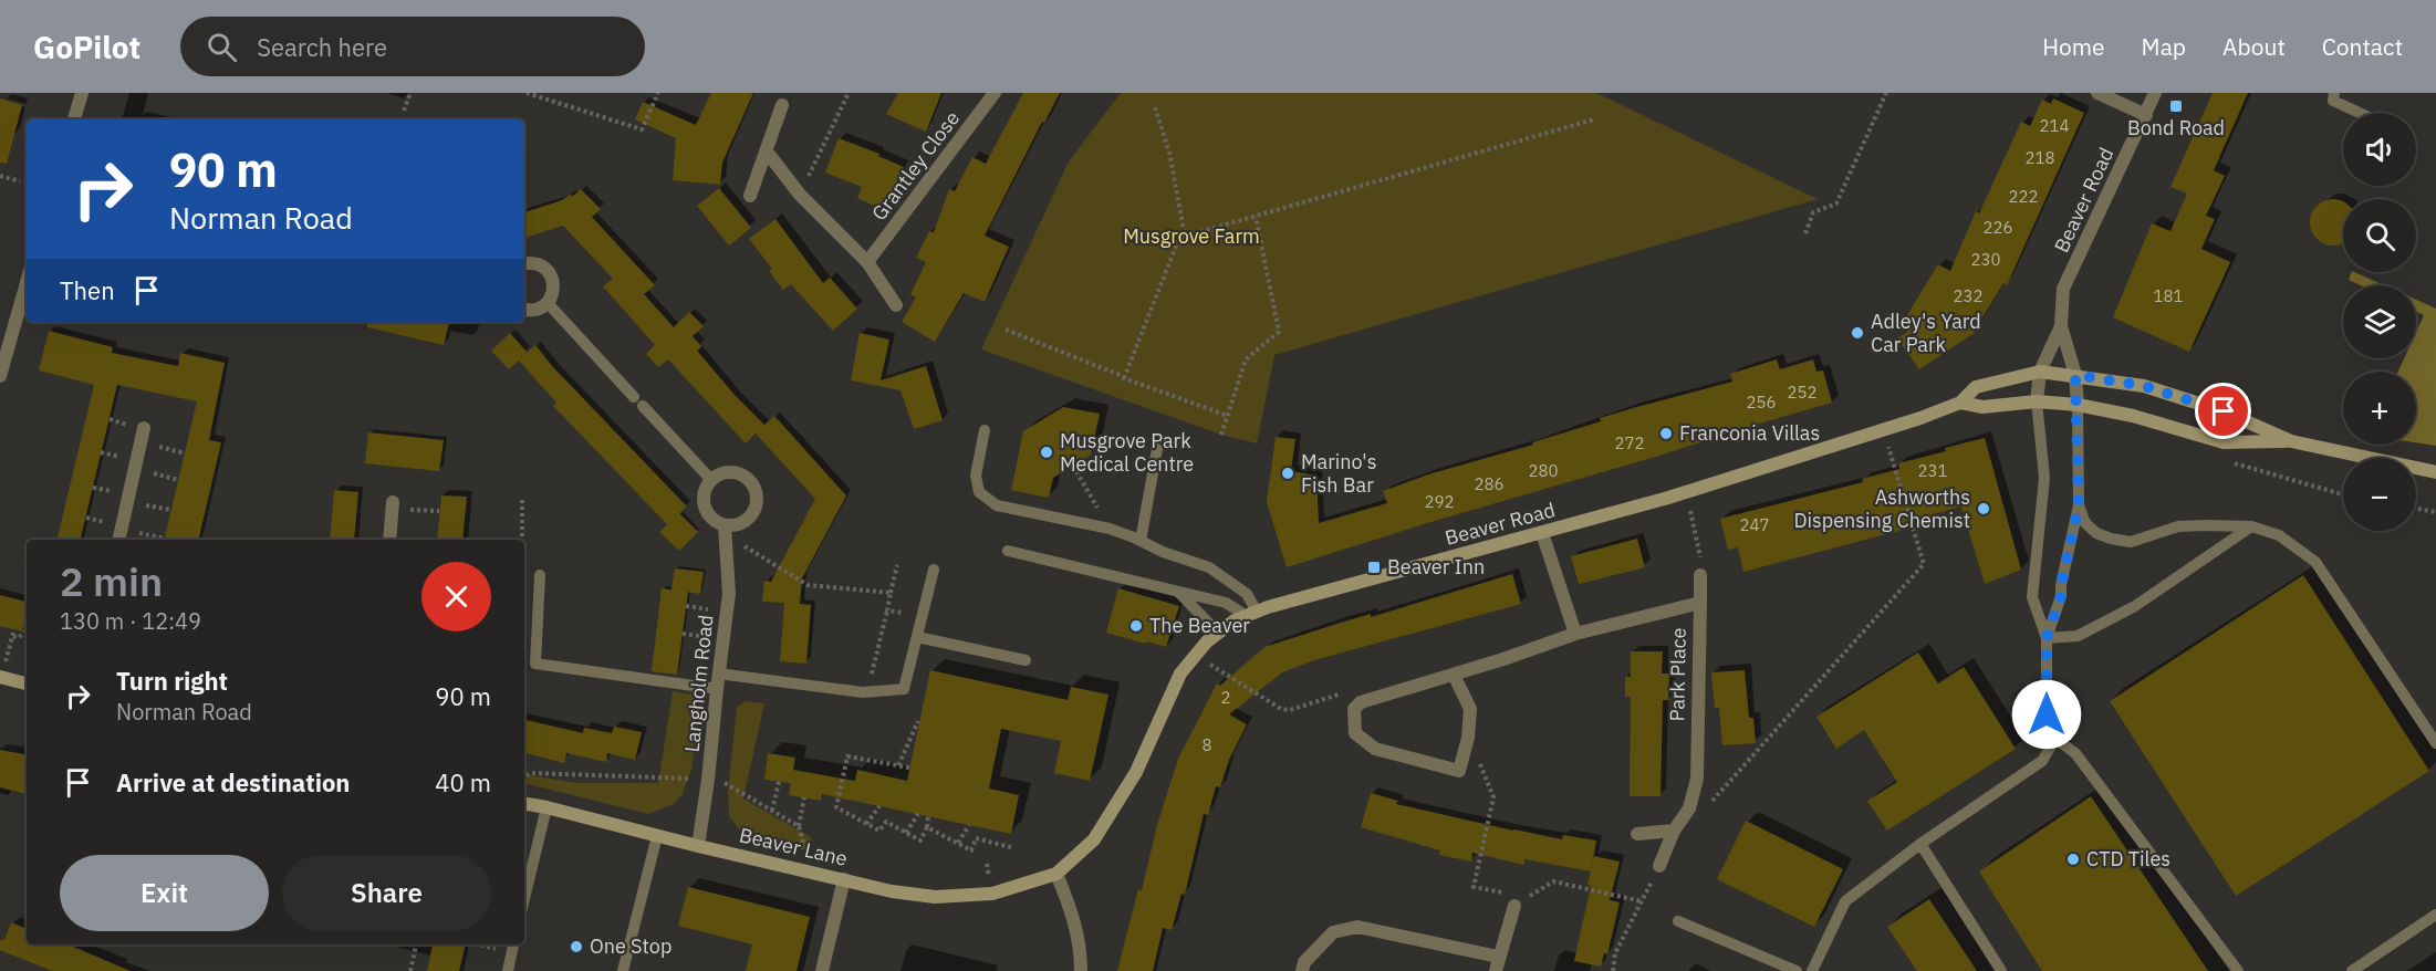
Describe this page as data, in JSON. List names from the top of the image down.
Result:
{
  "streets": {
    "main road": ["Beaver Road", "Beaver Lane"],
    "street": ["Grantley Close", "Park Place", "Langholm Road"]
  },
  "crossings": [
    ["Beaver Road", "Beaver Lane"],
    ["Langholm Road", "Beaver Lane"]
  ],
  "parks": ["Musgrove Farm"],
  "places": {
    "transit": ["Bond Road", "Beaver Inn"],
    "other": [
      "Adley's Yard Car Park",
      "Franconia Villas",
      "Musgrove Park Medical Centre",
      "Marino's Fish Bar",
      "Ashworths Dispensing Chemist",
      "The Beaver",
      "CTD Tiles",
      "One Stop"
    ]
  },
  "house_numbers": [
    "214",
    "218",
    "222",
    "226",
    "230",
    "232",
    "181",
    "252",
    "256",
    "272",
    "280",
    "231",
    "286",
    "292",
    "247",
    "2",
    "8"
  ],
  "page": {
    "header": "GoPilot",
    "search": "Search here",
    "nav": [
      "Home",
      "Map",
      "About",
      "Contact"
    ],
    "map_buttons": ["+", "−"],
    "turn": ["90 m", "Norman Road"],
    "then": "Then",
    "heading": ["2 min", "130 m · 12:49"],
    "list": [
      {
        "name": "Turn right",
        "note": "Norman Road",
        "value": "90 m"
      },
      {
        "name": "Arrive at destination",
        "value": "40 m"
      }
    ],
    "buttons": ["Exit", "Share"]
  }
}
